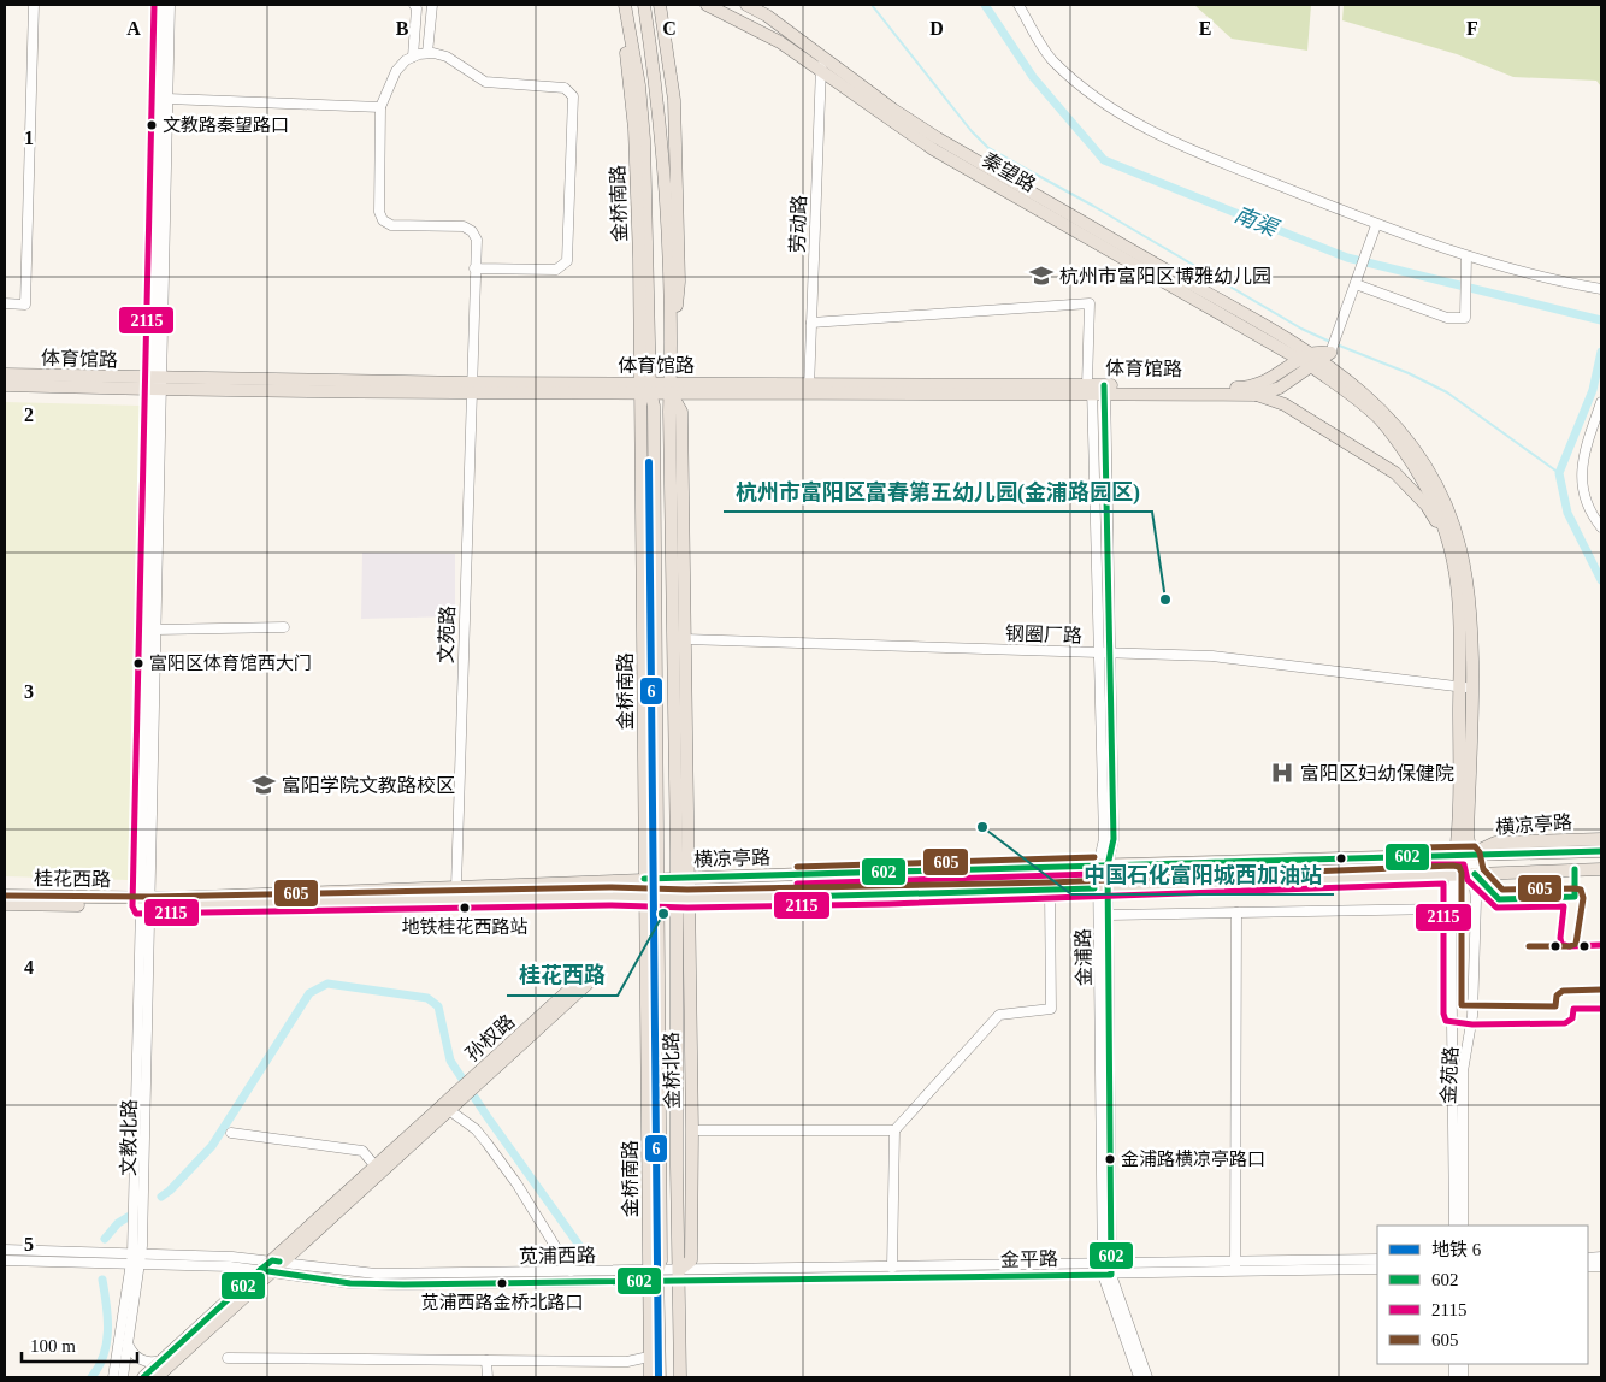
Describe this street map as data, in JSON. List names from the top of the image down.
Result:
{
  "streets": {
    "main road": [
      "秦望路",
      "金桥南路",
      "体育馆路",
      "横凉亭路",
      "桂花西路",
      "孙权路",
      "金桥北路"
    ],
    "street": [
      "劳动路",
      "文苑路",
      "钢圈厂路",
      "金浦路",
      "金苑路",
      "文教北路",
      "苋浦西路",
      "金平路"
    ]
  },
  "crossings": [
    ["秦望路", "劳动路"],
    ["秦望路", "体育馆路"],
    ["金桥南路", "体育馆路"],
    ["金桥南路", "横凉亭路"],
    ["金桥南路", "桂花西路"],
    ["金桥南路", "金桥北路"],
    ["金桥南路", "苋浦西路"],
    ["劳动路", "体育馆路"],
    ["劳动路", "金浦路"],
    ["体育馆路", "文苑路"],
    ["体育馆路", "钢圈厂路"],
    ["体育馆路", "横凉亭路"],
    ["体育馆路", "金浦路"],
    ["体育馆路", "金苑路"],
    ["文苑路", "桂花西路"],
    ["钢圈厂路", "金浦路"],
    ["横凉亭路", "桂花西路"],
    ["横凉亭路", "金浦路"],
    ["横凉亭路", "金桥北路"],
    ["横凉亭路", "金苑路"],
    ["桂花西路", "文教北路"],
    ["金浦路", "苋浦西路"],
    ["金浦路", "金平路"],
    ["孙权路", "苋浦西路"],
    ["金桥北路", "苋浦西路"],
    ["金桥北路", "金平路"],
    ["文教北路", "苋浦西路"],
    ["苋浦西路", "金平路"]
  ],
  "water": ["南渠"],
  "places": {
    "other": [
      "文教路秦望路口",
      "杭州市富阳区富春第五幼儿园(金浦路园区)",
      "富阳区体育馆西大门",
      "中国石化富阳城西加油站",
      "地铁桂花西路站",
      "桂花西路",
      "金浦路横凉亭路口",
      "苋浦西路金桥北路口"
    ],
    "school or university": ["杭州市富阳区博雅幼儿园", "富阳学院文教路校区"],
    "hospital": ["富阳区妇幼保健院"]
  },
  "lines": [
    "transit line 2115",
    "transit line 602",
    "metro line 6",
    "transit line 605"
  ],
  "legend": [
    "地铁 6",
    "602",
    "2115",
    "605"
  ],
  "scale_bar": "100 m",
  "grid": {
    "columns": [
      "A",
      "B",
      "C",
      "D",
      "E",
      "F"
    ],
    "rows": [
      "1",
      "2",
      "3",
      "4",
      "5"
    ]
  }
}
